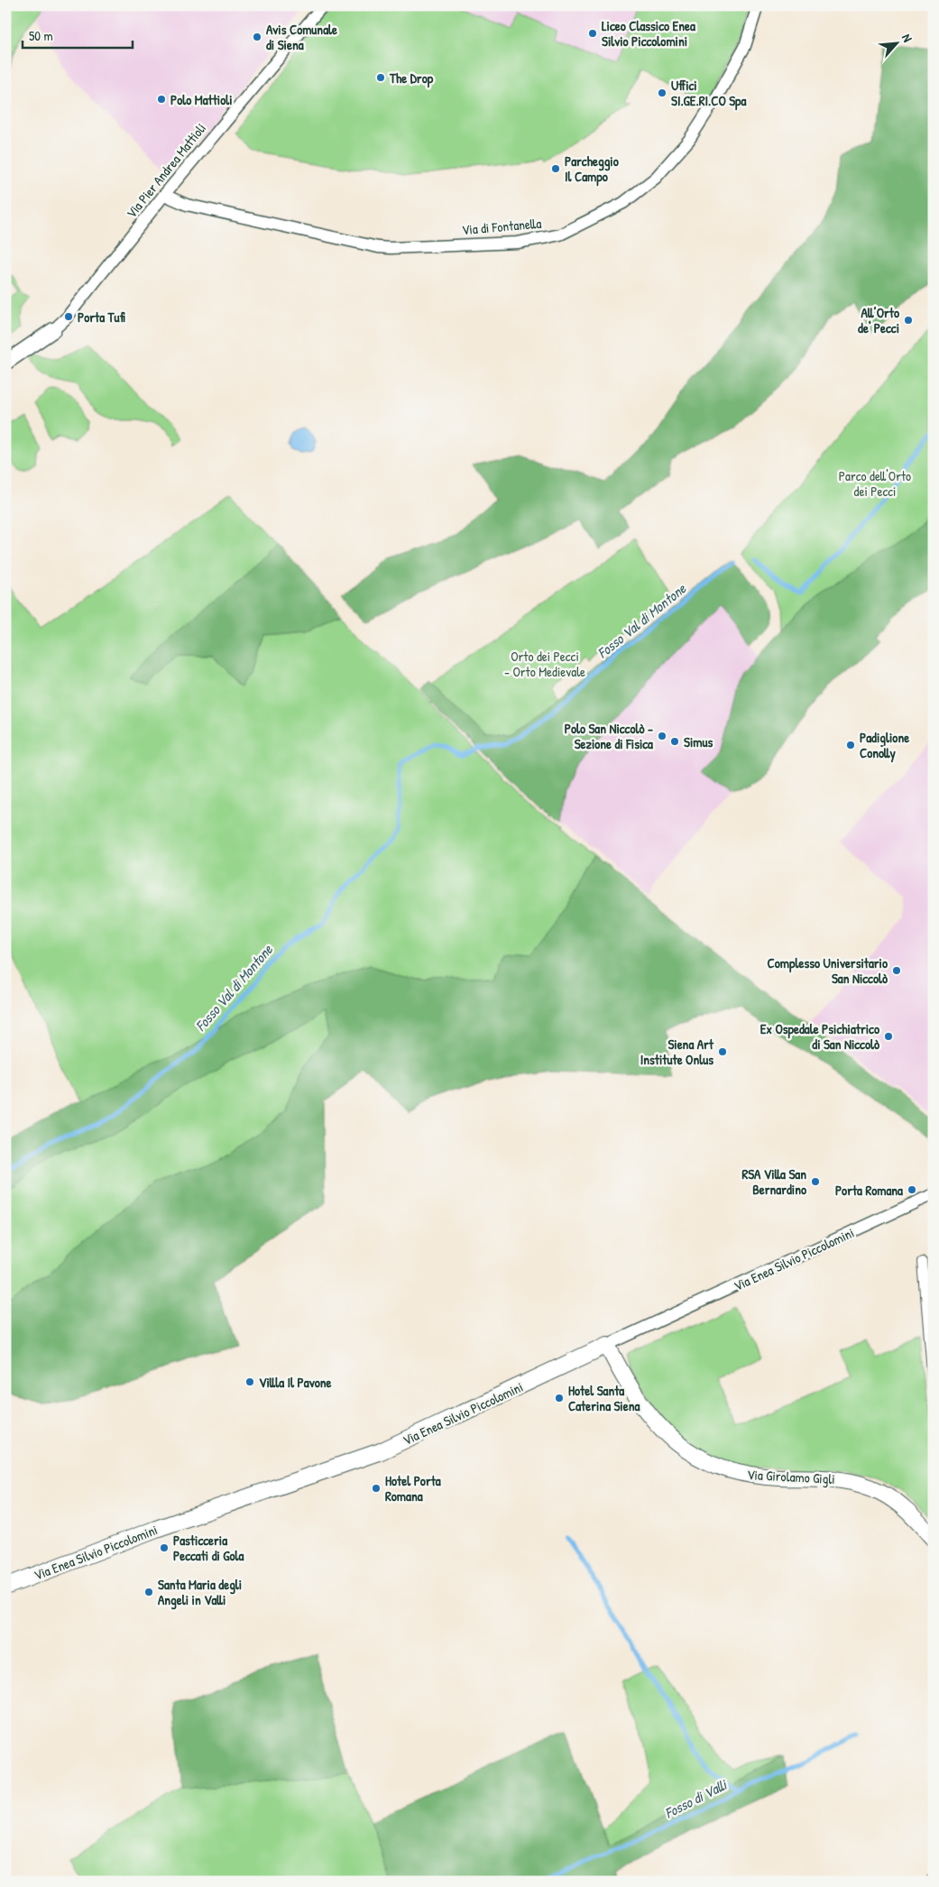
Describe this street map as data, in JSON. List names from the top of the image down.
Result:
{
  "streets": {
    "main road": ["Via Enea Silvio Piccolomini", "Via Girolamo Gigli"],
    "street": ["Via Pier Andrea Mattioli", "Via di Fontanella"]
  },
  "crossings": [
    ["Via Pier Andrea Mattioli", "Via di Fontanella"],
    ["Via Enea Silvio Piccolomini", "Via Girolamo Gigli"]
  ],
  "water": ["Fosso Val di Montone", "Fosso di Valli"],
  "parks": ["Parco dell'Orto dei Pecci", "Orto dei Pecci - Orto Medievale"],
  "places": [
    "Liceo Classico Enea Silvio Piccolomini",
    "Avis Comunale di Siena",
    "The Drop",
    "Uffici SI.GE.RI.CO Spa",
    "Polo Mattioli",
    "Parcheggio Il Campo",
    "Porta Tufi",
    "All’Orto de' Pecci",
    "Polo San Niccolò - Sezione di Fisica",
    "Simus",
    "Padiglione Conolly",
    "Complesso Universitario San Niccolò",
    "Ex Ospedale Psichiatrico di San Niccolò",
    "Siena Art Institute Onlus",
    "RSA Villa San Bernardino",
    "Porta Romana",
    "Villla Il Pavone",
    "Hotel Santa Caterina Siena",
    "Hotel Porta Romana",
    "Pasticceria Peccati di Gola",
    "Santa Maria degli Angeli in Valli"
  ],
  "scale_bar": "50 m",
  "north": "top right"
}
